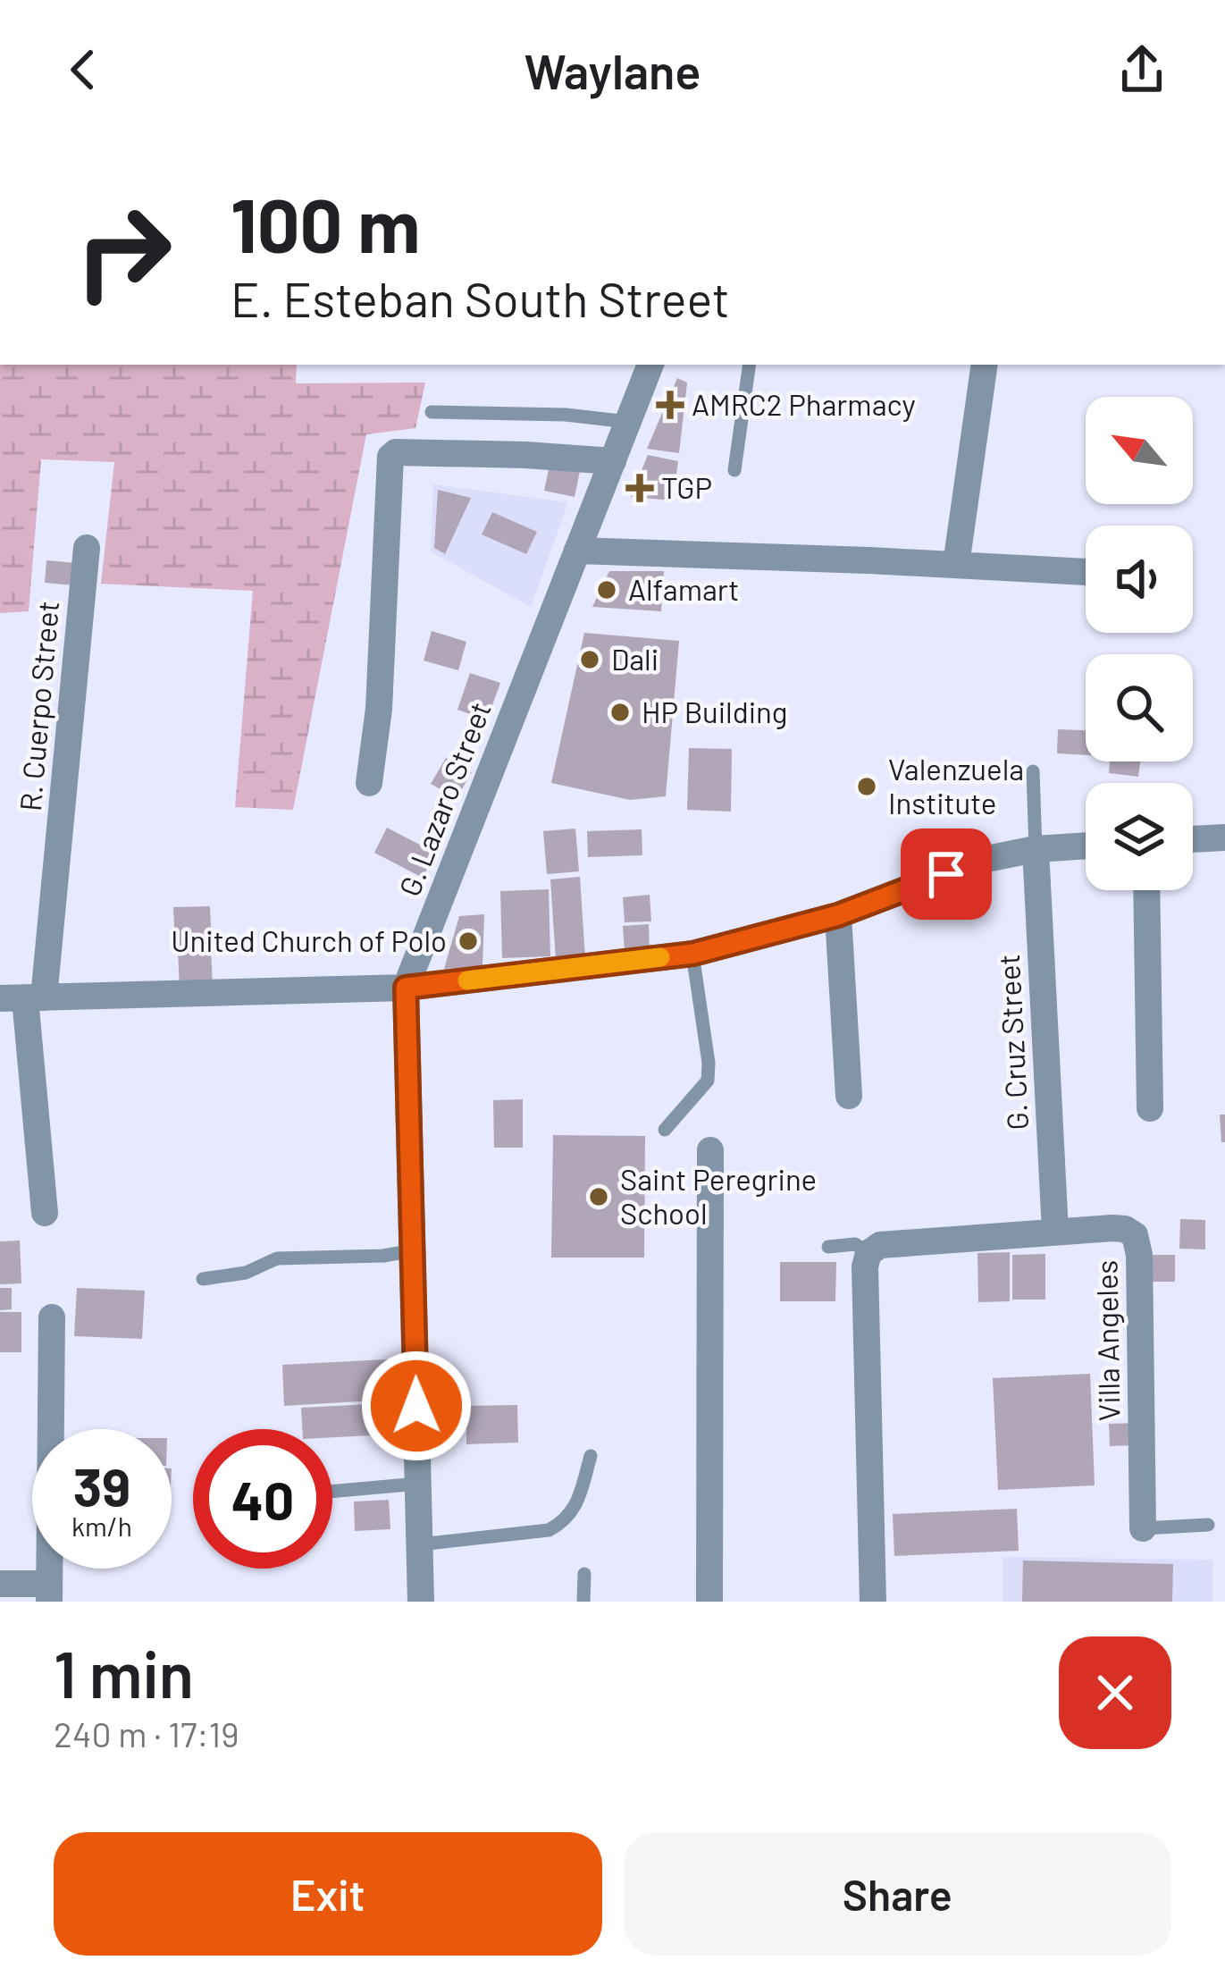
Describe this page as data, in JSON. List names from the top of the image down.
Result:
{
  "streets": {
    "street": [
      "R. Cuerpo Street",
      "G. Lazaro Street",
      "G. Cruz Street",
      "Villa Angeles"
    ]
  },
  "crossings": [
    ["G. Cruz Street", "Villa Angeles"]
  ],
  "places": {
    "health": ["AMRC2 Pharmacy", "TGP"],
    "other": [
      "Alfamart",
      "Dali",
      "HP Building",
      "Valenzuela Institute",
      "United Church of Polo",
      "Saint Peregrine School"
    ]
  },
  "north": "top left",
  "page": {
    "header": "Waylane",
    "turn": ["100 m", "E. Esteban South Street"],
    "speed": "39 km/h",
    "limit": "40",
    "heading": ["1 min", "240 m · 17:19"],
    "buttons": ["Exit", "Share"]
  }
}
